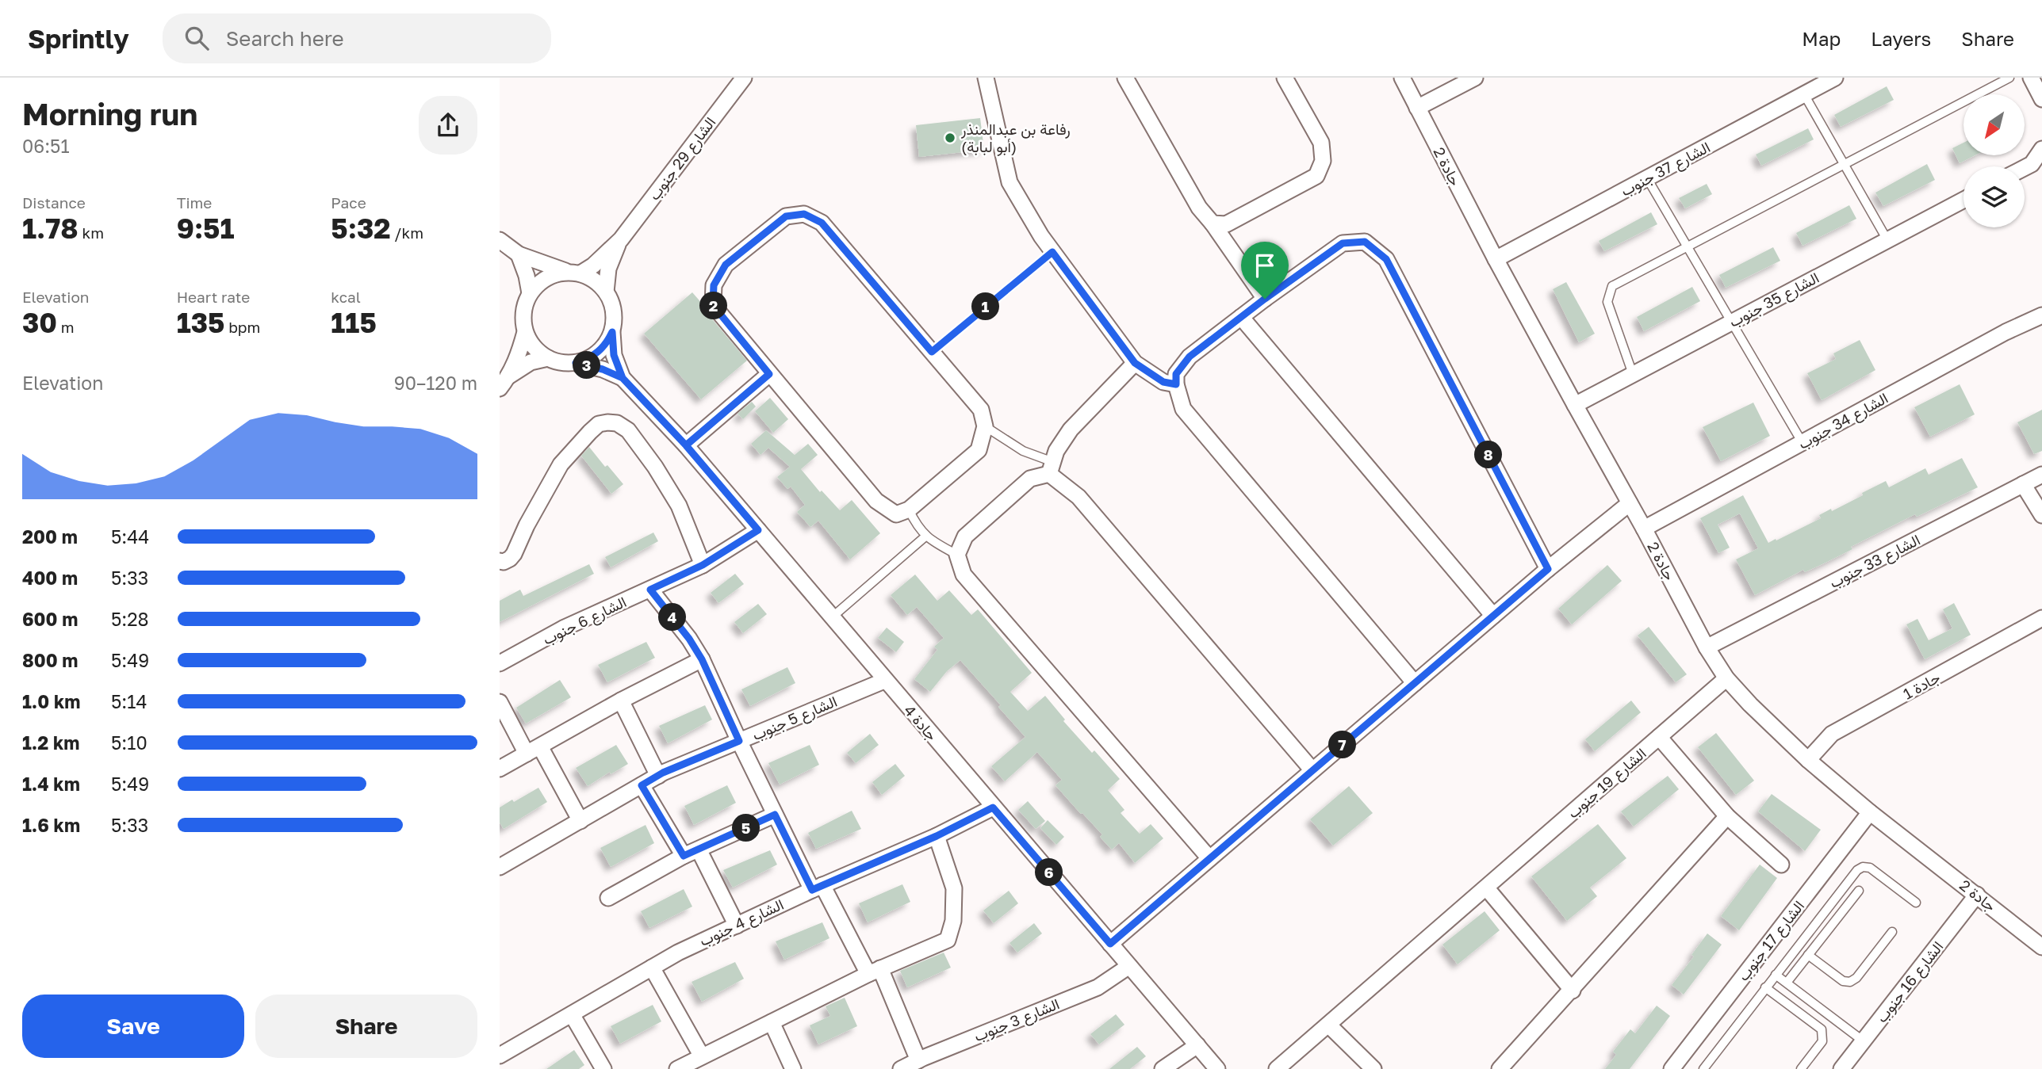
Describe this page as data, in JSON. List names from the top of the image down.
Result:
{
  "streets": {
    "street": [
      "الشارع 29 جنوب",
      "جادة 2",
      "الشارع 37 جنوب",
      "الشارع 35 جنوب",
      "الشارع 34 جنوب",
      "الشارع 33 جنوب",
      "الشارع 6 جنوب",
      "جادة 1",
      "الشارع 5 جنوب",
      "جادة 4",
      "الشارع 19 جنوب",
      "الشارع 4 جنوب",
      "الشارع 17 جنوب",
      "الشارع 16 جنوب",
      "الشارع 3 جنوب"
    ]
  },
  "crossings": [
    ["الشارع 29 جنوب", "جادة 4"],
    ["جادة 2", "الشارع 37 جنوب"],
    ["جادة 2", "الشارع 35 جنوب"],
    ["جادة 2", "الشارع 34 جنوب"],
    ["جادة 2", "الشارع 33 جنوب"],
    ["جادة 2", "جادة 1"],
    ["جادة 2", "الشارع 19 جنوب"],
    ["جادة 2", "الشارع 17 جنوب"],
    ["جادة 2", "الشارع 16 جنوب"],
    ["الشارع 6 جنوب", "جادة 4"],
    ["الشارع 5 جنوب", "جادة 4"],
    ["جادة 4", "الشارع 4 جنوب"],
    ["جادة 4", "الشارع 3 جنوب"]
  ],
  "places": ["رفاعة بن عبدالمنذر (أبو لبابة)"],
  "north": "bottom left",
  "page": {
    "header": "Sprintly",
    "search": "Search here",
    "nav": ["Map", "Layers", "Share"],
    "heading": ["Morning run", "06:51"],
    "stats": [
      ["Distance", "1.78 km"],
      ["Time", "9:51"],
      ["Pace", "5:32 /km"],
      ["Elevation", "30 m"],
      ["Heart rate", "135 bpm"],
      ["kcal", "115"]
    ],
    "pins": [
      "2",
      "1",
      "3",
      "8",
      "4",
      "7",
      "5",
      "6"
    ],
    "chart": ["Elevation", "90–120 m"],
    "list": [
      {
        "name": "200 m",
        "note": "5:44"
      },
      {
        "name": "400 m",
        "note": "5:33"
      },
      {
        "name": "600 m",
        "note": "5:28"
      },
      {
        "name": "800 m",
        "note": "5:49"
      },
      {
        "name": "1.0 km",
        "note": "5:14"
      },
      {
        "name": "1.2 km",
        "note": "5:10"
      },
      {
        "name": "1.4 km",
        "note": "5:49"
      },
      {
        "name": "1.6 km",
        "note": "5:33"
      }
    ],
    "buttons": ["Save", "Share"]
  }
}
